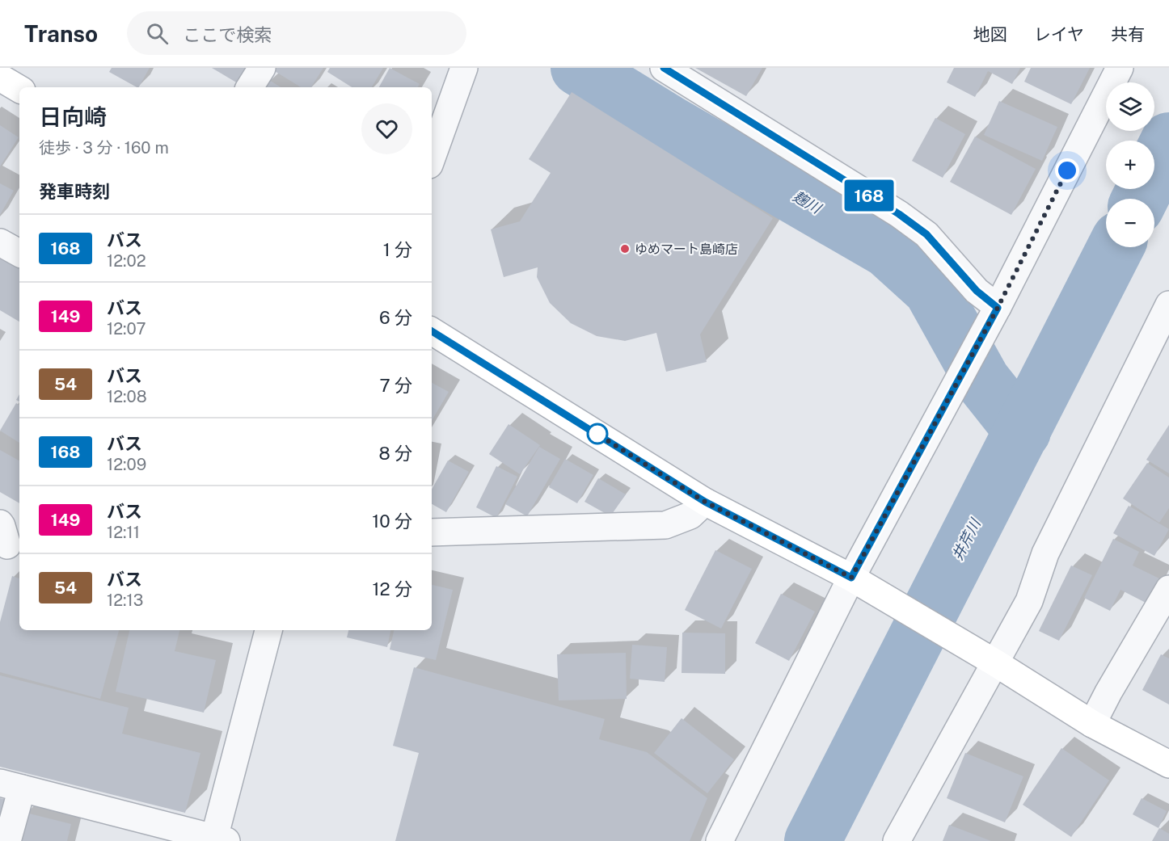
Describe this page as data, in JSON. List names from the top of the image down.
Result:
{
  "water": ["麹川", "井芹川"],
  "places": ["ゆめマート島崎店"],
  "lines": ["bus line 168"],
  "page": {
    "header": "Transo",
    "search": "ここで検索",
    "nav": ["地図", "レイヤ", "共有"],
    "on_map": "168",
    "map_buttons": ["+", "−"],
    "heading": [
      ["日向崎", "徒歩 · 3 分 · 160 m"],
      "発車時刻"
    ],
    "list": [
      {
        "mark": "168",
        "name": "バス",
        "note": "12:02",
        "value": "1 分"
      },
      {
        "mark": "149",
        "name": "バス",
        "note": "12:07",
        "value": "6 分"
      },
      {
        "mark": "54",
        "name": "バス",
        "note": "12:08",
        "value": "7 分"
      },
      {
        "mark": "168",
        "name": "バス",
        "note": "12:09",
        "value": "8 分"
      },
      {
        "mark": "149",
        "name": "バス",
        "note": "12:11",
        "value": "10 分"
      },
      {
        "mark": "54",
        "name": "バス",
        "note": "12:13",
        "value": "12 分"
      }
    ]
  }
}
